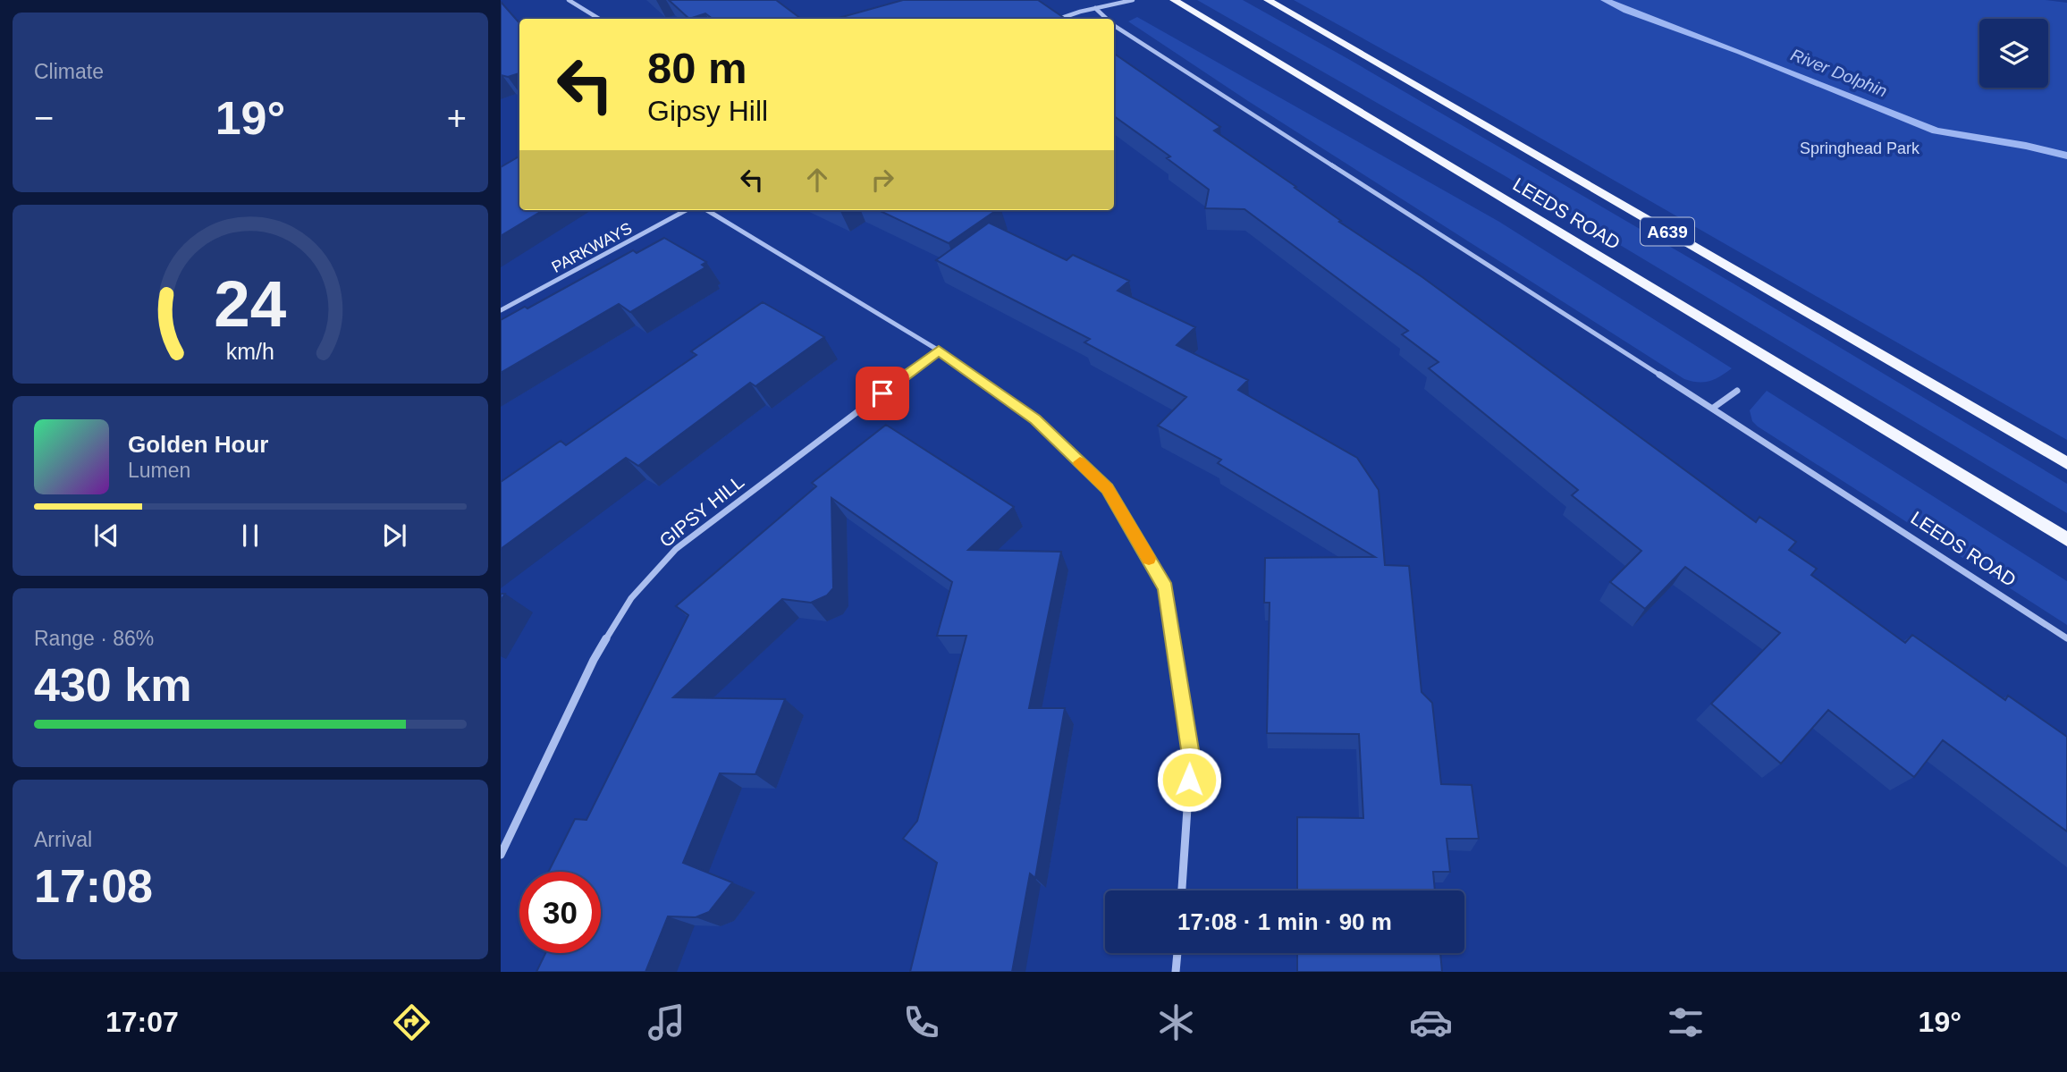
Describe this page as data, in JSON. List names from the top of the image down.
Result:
{
  "streets": {
    "main road": ["LEEDS ROAD", "A639"],
    "street": ["PARKWAYS", "GIPSY HILL"]
  },
  "water": ["River Dolphin"],
  "parks": ["Springhead Park"],
  "page": {
    "tile": [
      "Climate",
      ["Range · 86%", "430 km"],
      ["Arrival", "17:08"]
    ],
    "turn": ["80 m", "Gipsy Hill"],
    "heat": ["−", "19°", "+"],
    "song": ["Golden Hour", "Lumen"],
    "limit": "30",
    "trip": "17:08 · 1 min · 90 m",
    "tabs": ["17:07", "19°"],
    "gauge": ["24", "km/h"]
  }
}
